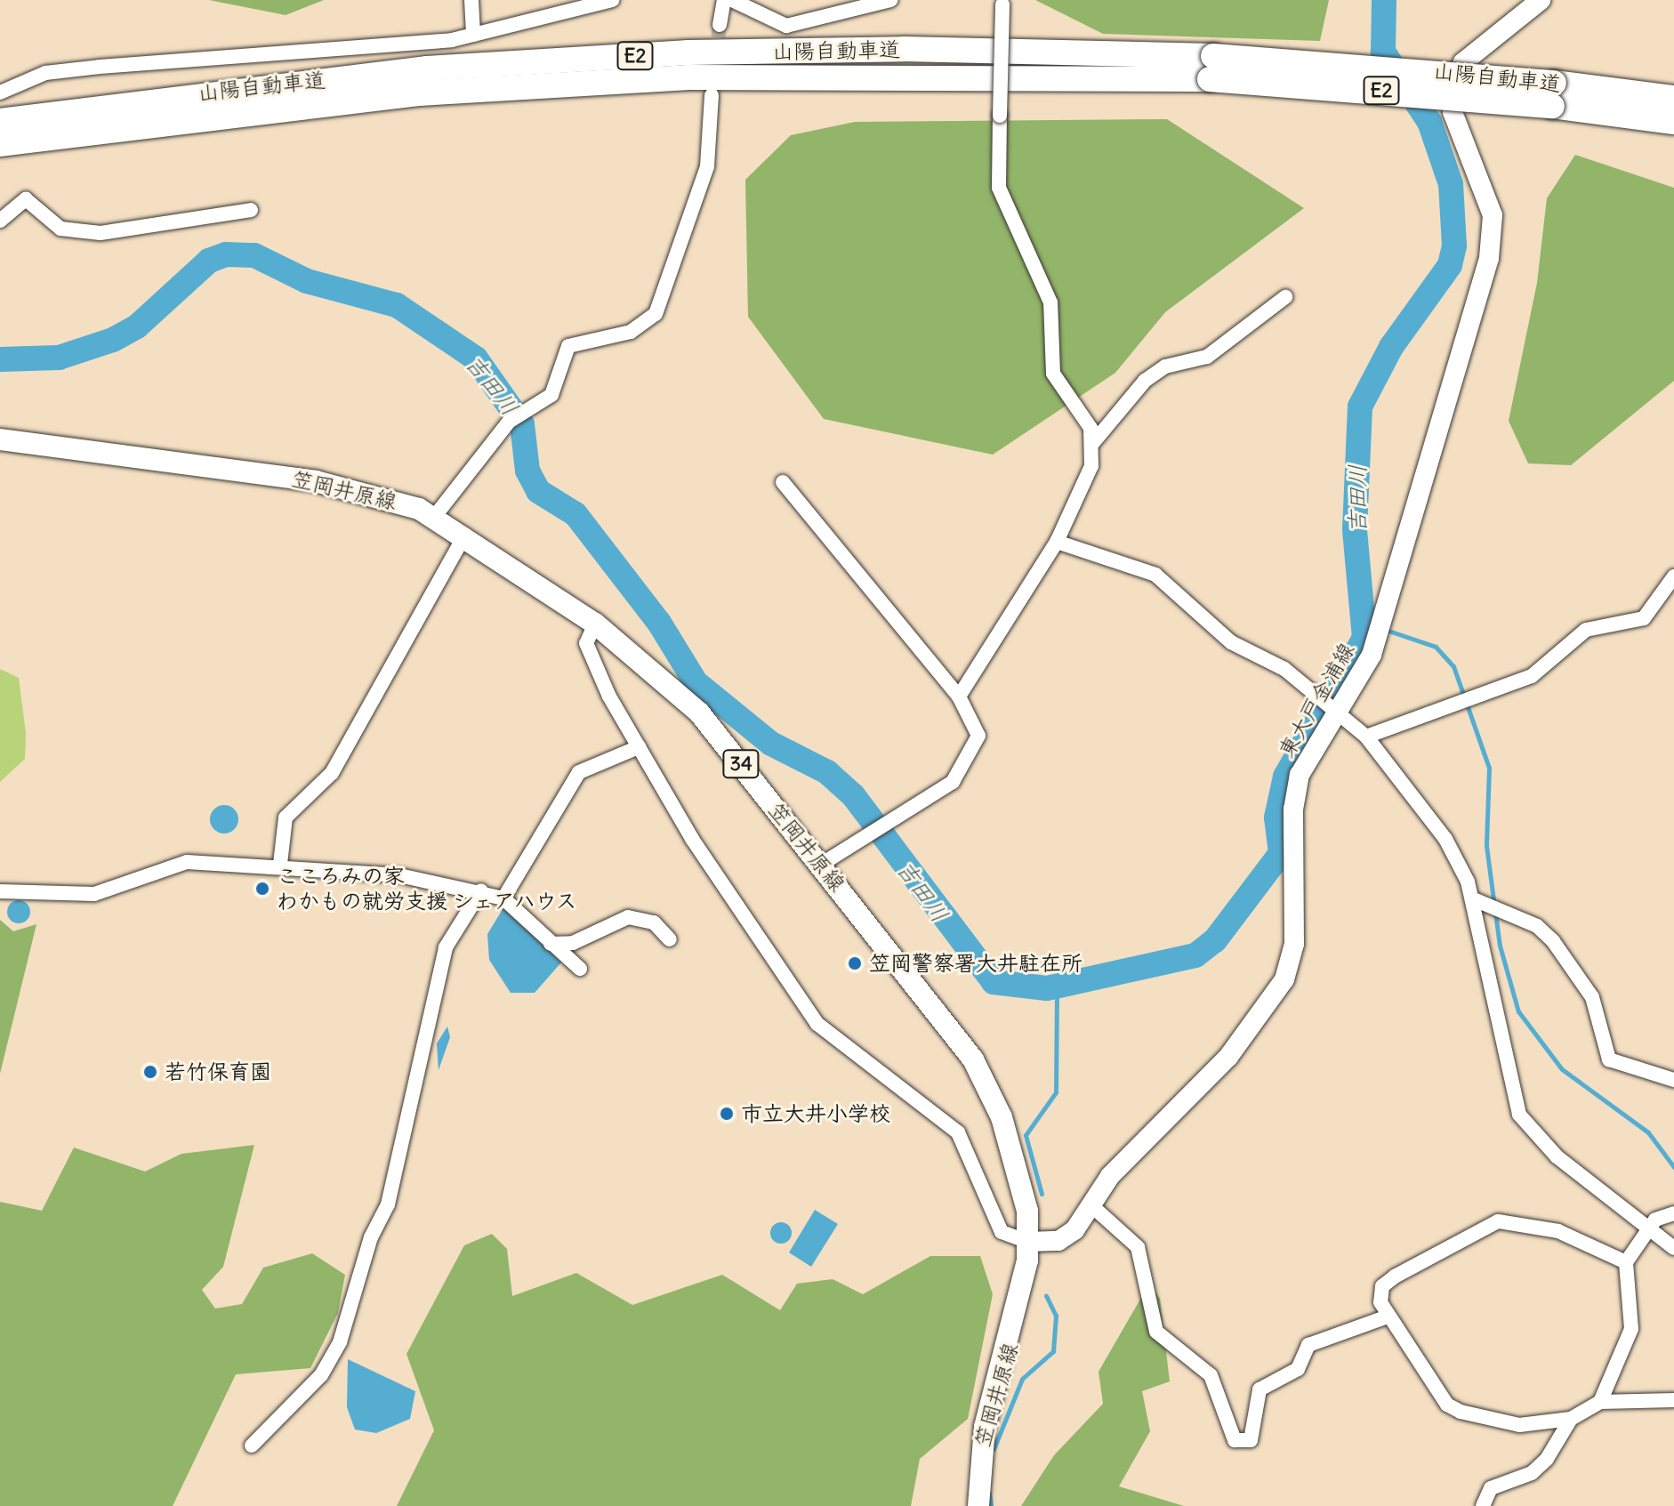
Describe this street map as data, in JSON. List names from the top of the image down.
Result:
{
  "streets": {
    "highway": ["山陽自動車道", "E2"],
    "main road": ["笠岡井原線", "東大戸金浦線", "34"]
  },
  "crossings": [
    ["笠岡井原線", "東大戸金浦線"]
  ],
  "water": ["吉田川"],
  "places": [
    "こころみの家 わかもの就労支援 シェアハウス",
    "笠岡警察署大井駐在所",
    "若竹保育園",
    "市立大井小学校"
  ]
}
